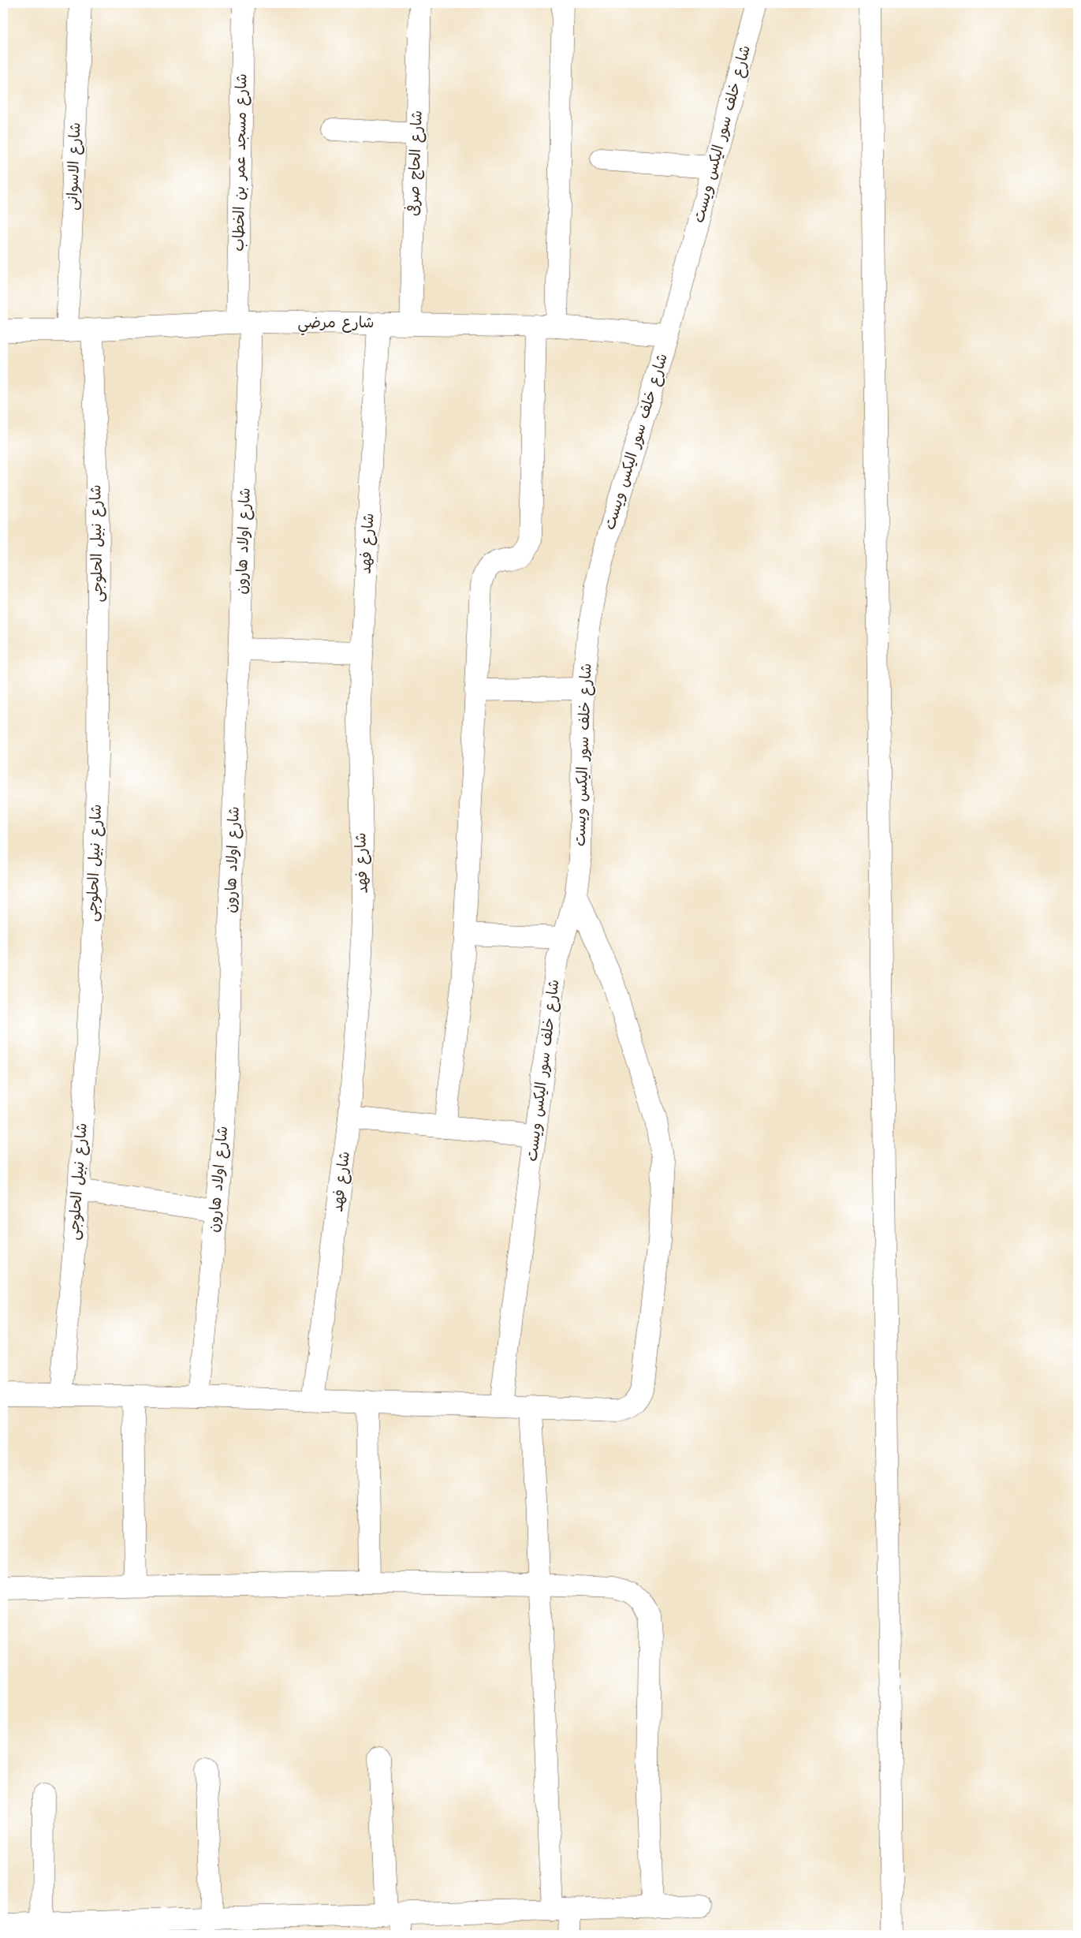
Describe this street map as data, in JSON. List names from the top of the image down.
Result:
{
  "streets": {
    "street": [
      "شارع خلف سور اليكس ويست",
      "شارع مسجد عمر بن الخطاب",
      "شارع الحاج صرفى",
      "شارع الاسوانى",
      "شارع مرضي",
      "شارع اولاد هارون",
      "شارع نبيل الحلوجى",
      "شارع فهد"
    ]
  },
  "crossings": [
    ["شارع خلف سور اليكس ويست", "شارع مرضي"],
    ["شارع مسجد عمر بن الخطاب", "شارع مرضي"],
    ["شارع مسجد عمر بن الخطاب", "شارع اولاد هارون"],
    ["شارع الحاج صرفى", "شارع مرضي"],
    ["شارع الاسوانى", "شارع مرضي"],
    ["شارع مرضي", "شارع اولاد هارون"],
    ["شارع مرضي", "شارع نبيل الحلوجى"],
    ["شارع مرضي", "شارع فهد"]
  ]
}
